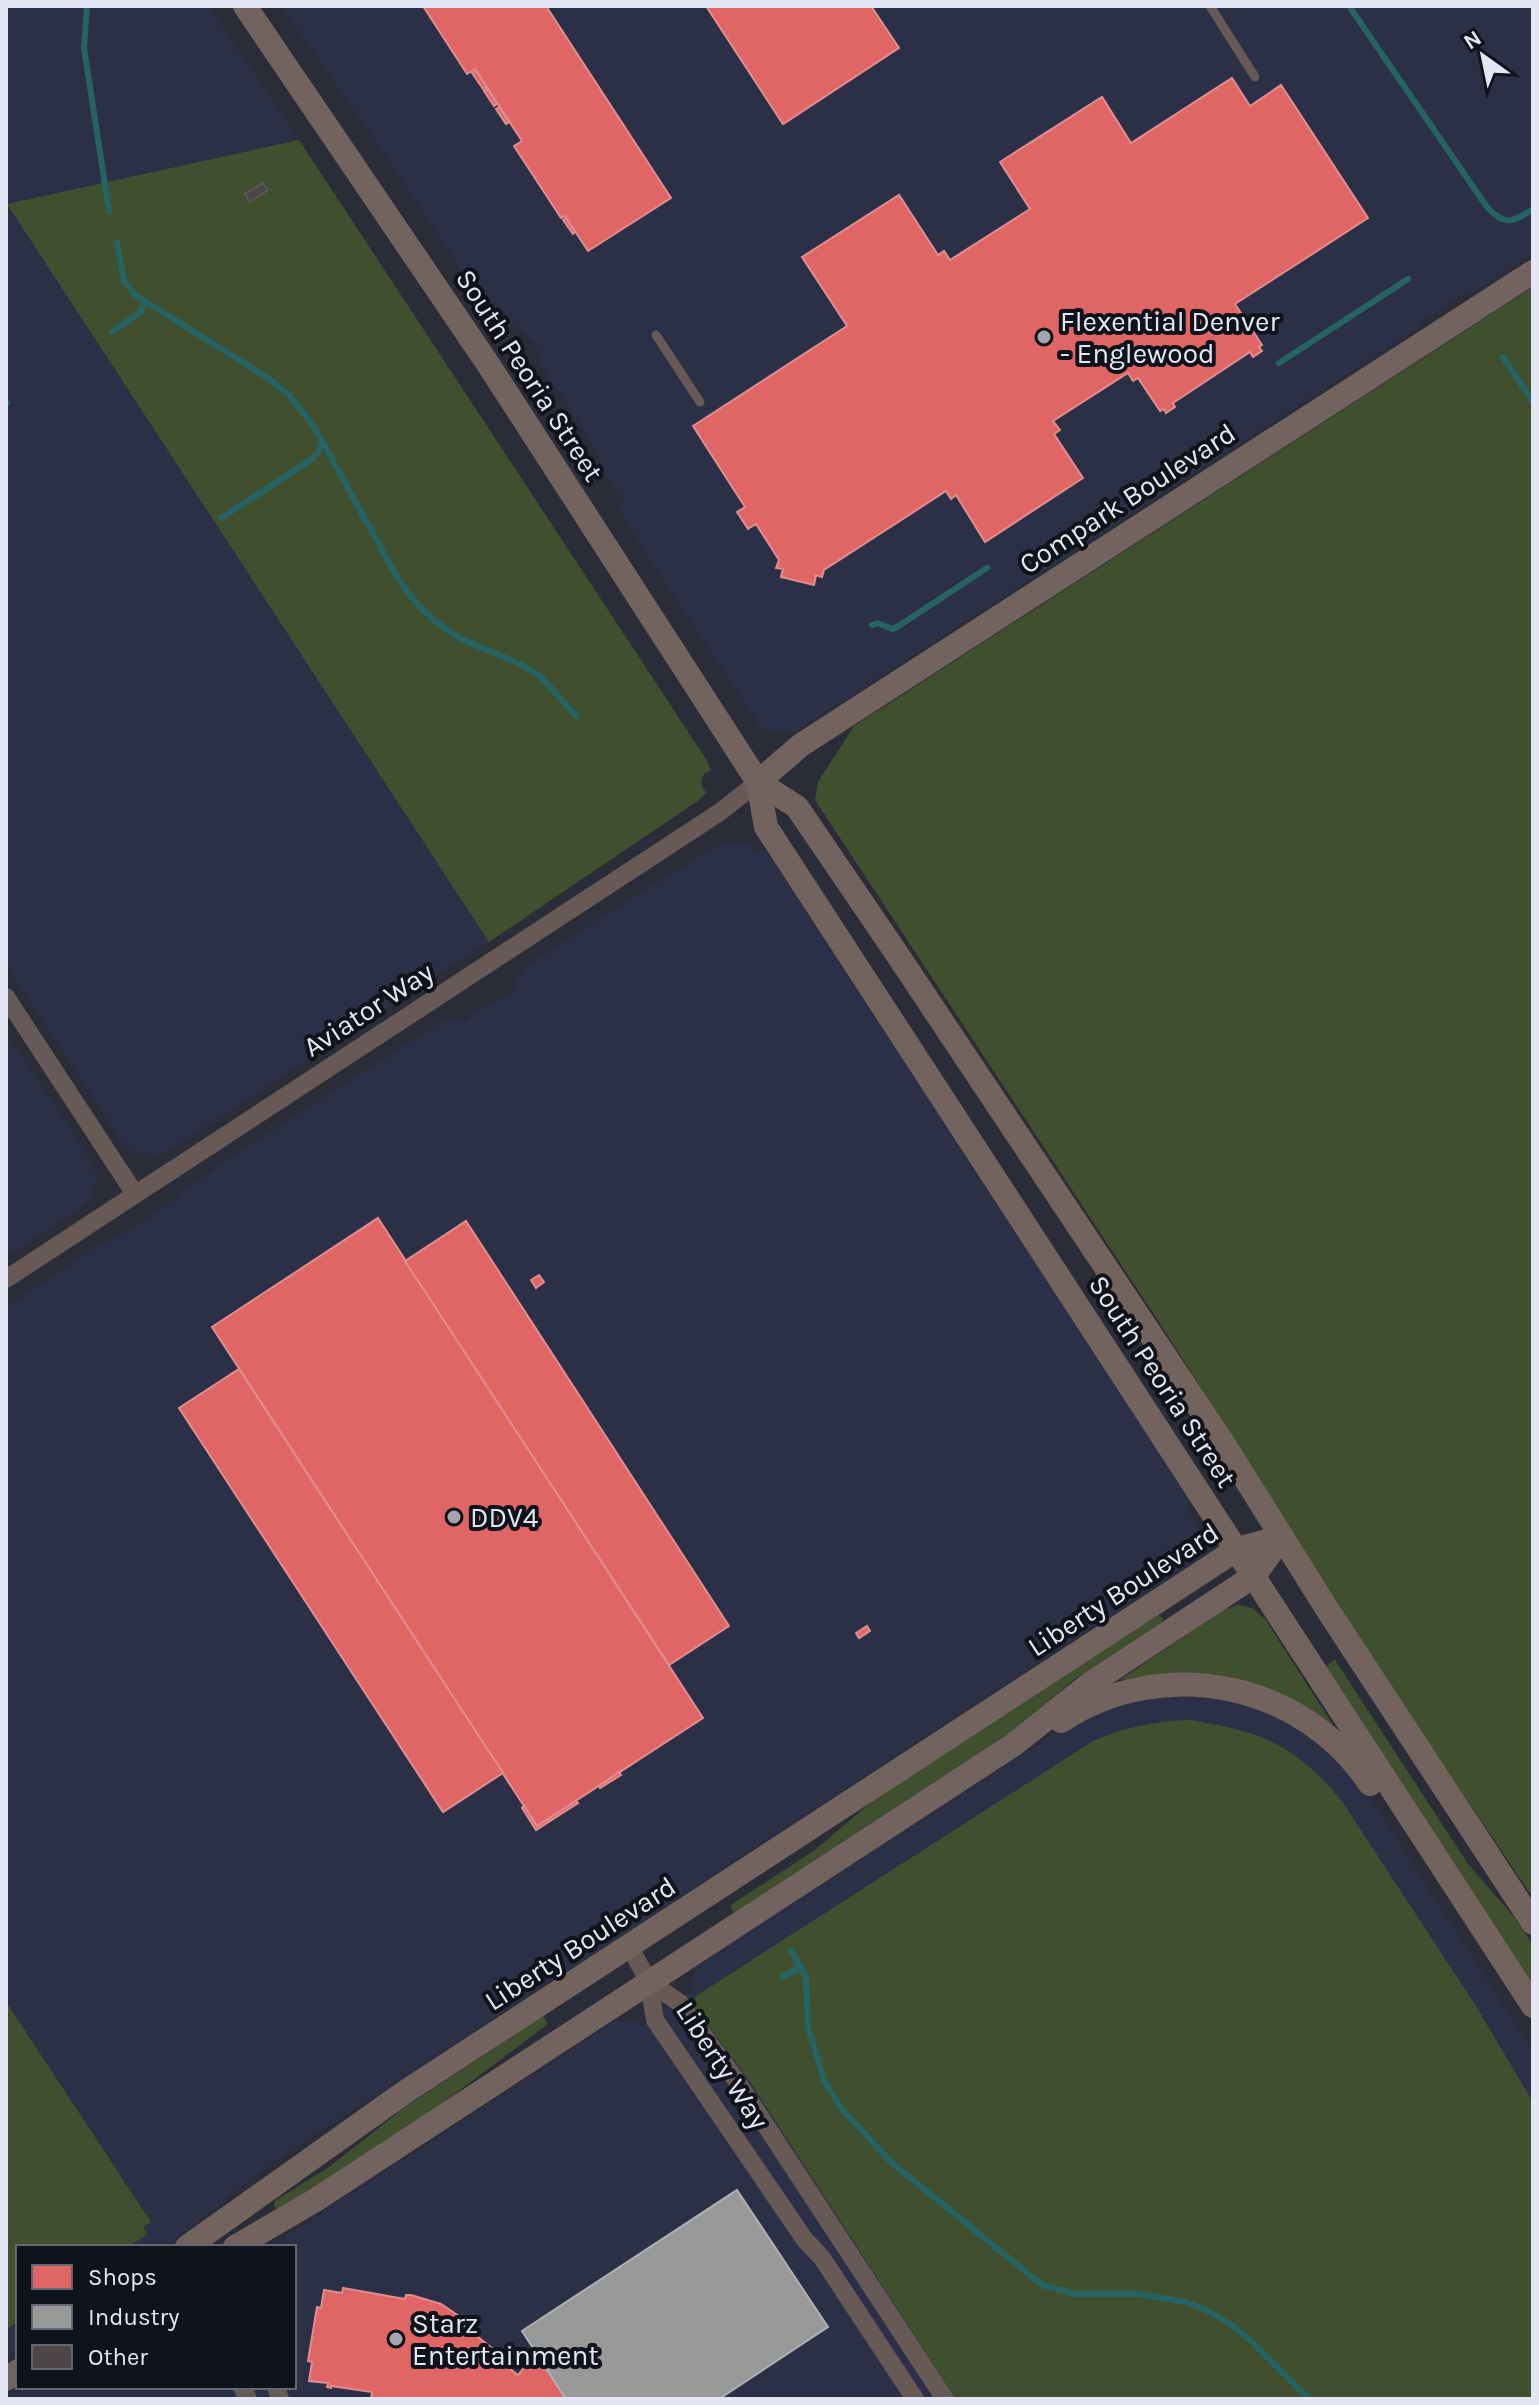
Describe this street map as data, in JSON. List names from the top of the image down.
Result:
{
  "streets": {
    "main road": ["South Peoria Street", "Compark Boulevard", "Liberty Boulevard"],
    "street": ["Aviator Way", "Liberty Way"]
  },
  "crossings": [
    ["South Peoria Street", "Compark Boulevard"],
    ["South Peoria Street", "Aviator Way"],
    ["South Peoria Street", "Liberty Boulevard"],
    ["Compark Boulevard", "Aviator Way"]
  ],
  "places": ["Flexential Denver - Englewood", "DDV4", "Starz Entertainment"],
  "legend": ["Shops", "Industry", "Other"],
  "north": "top left"
}
